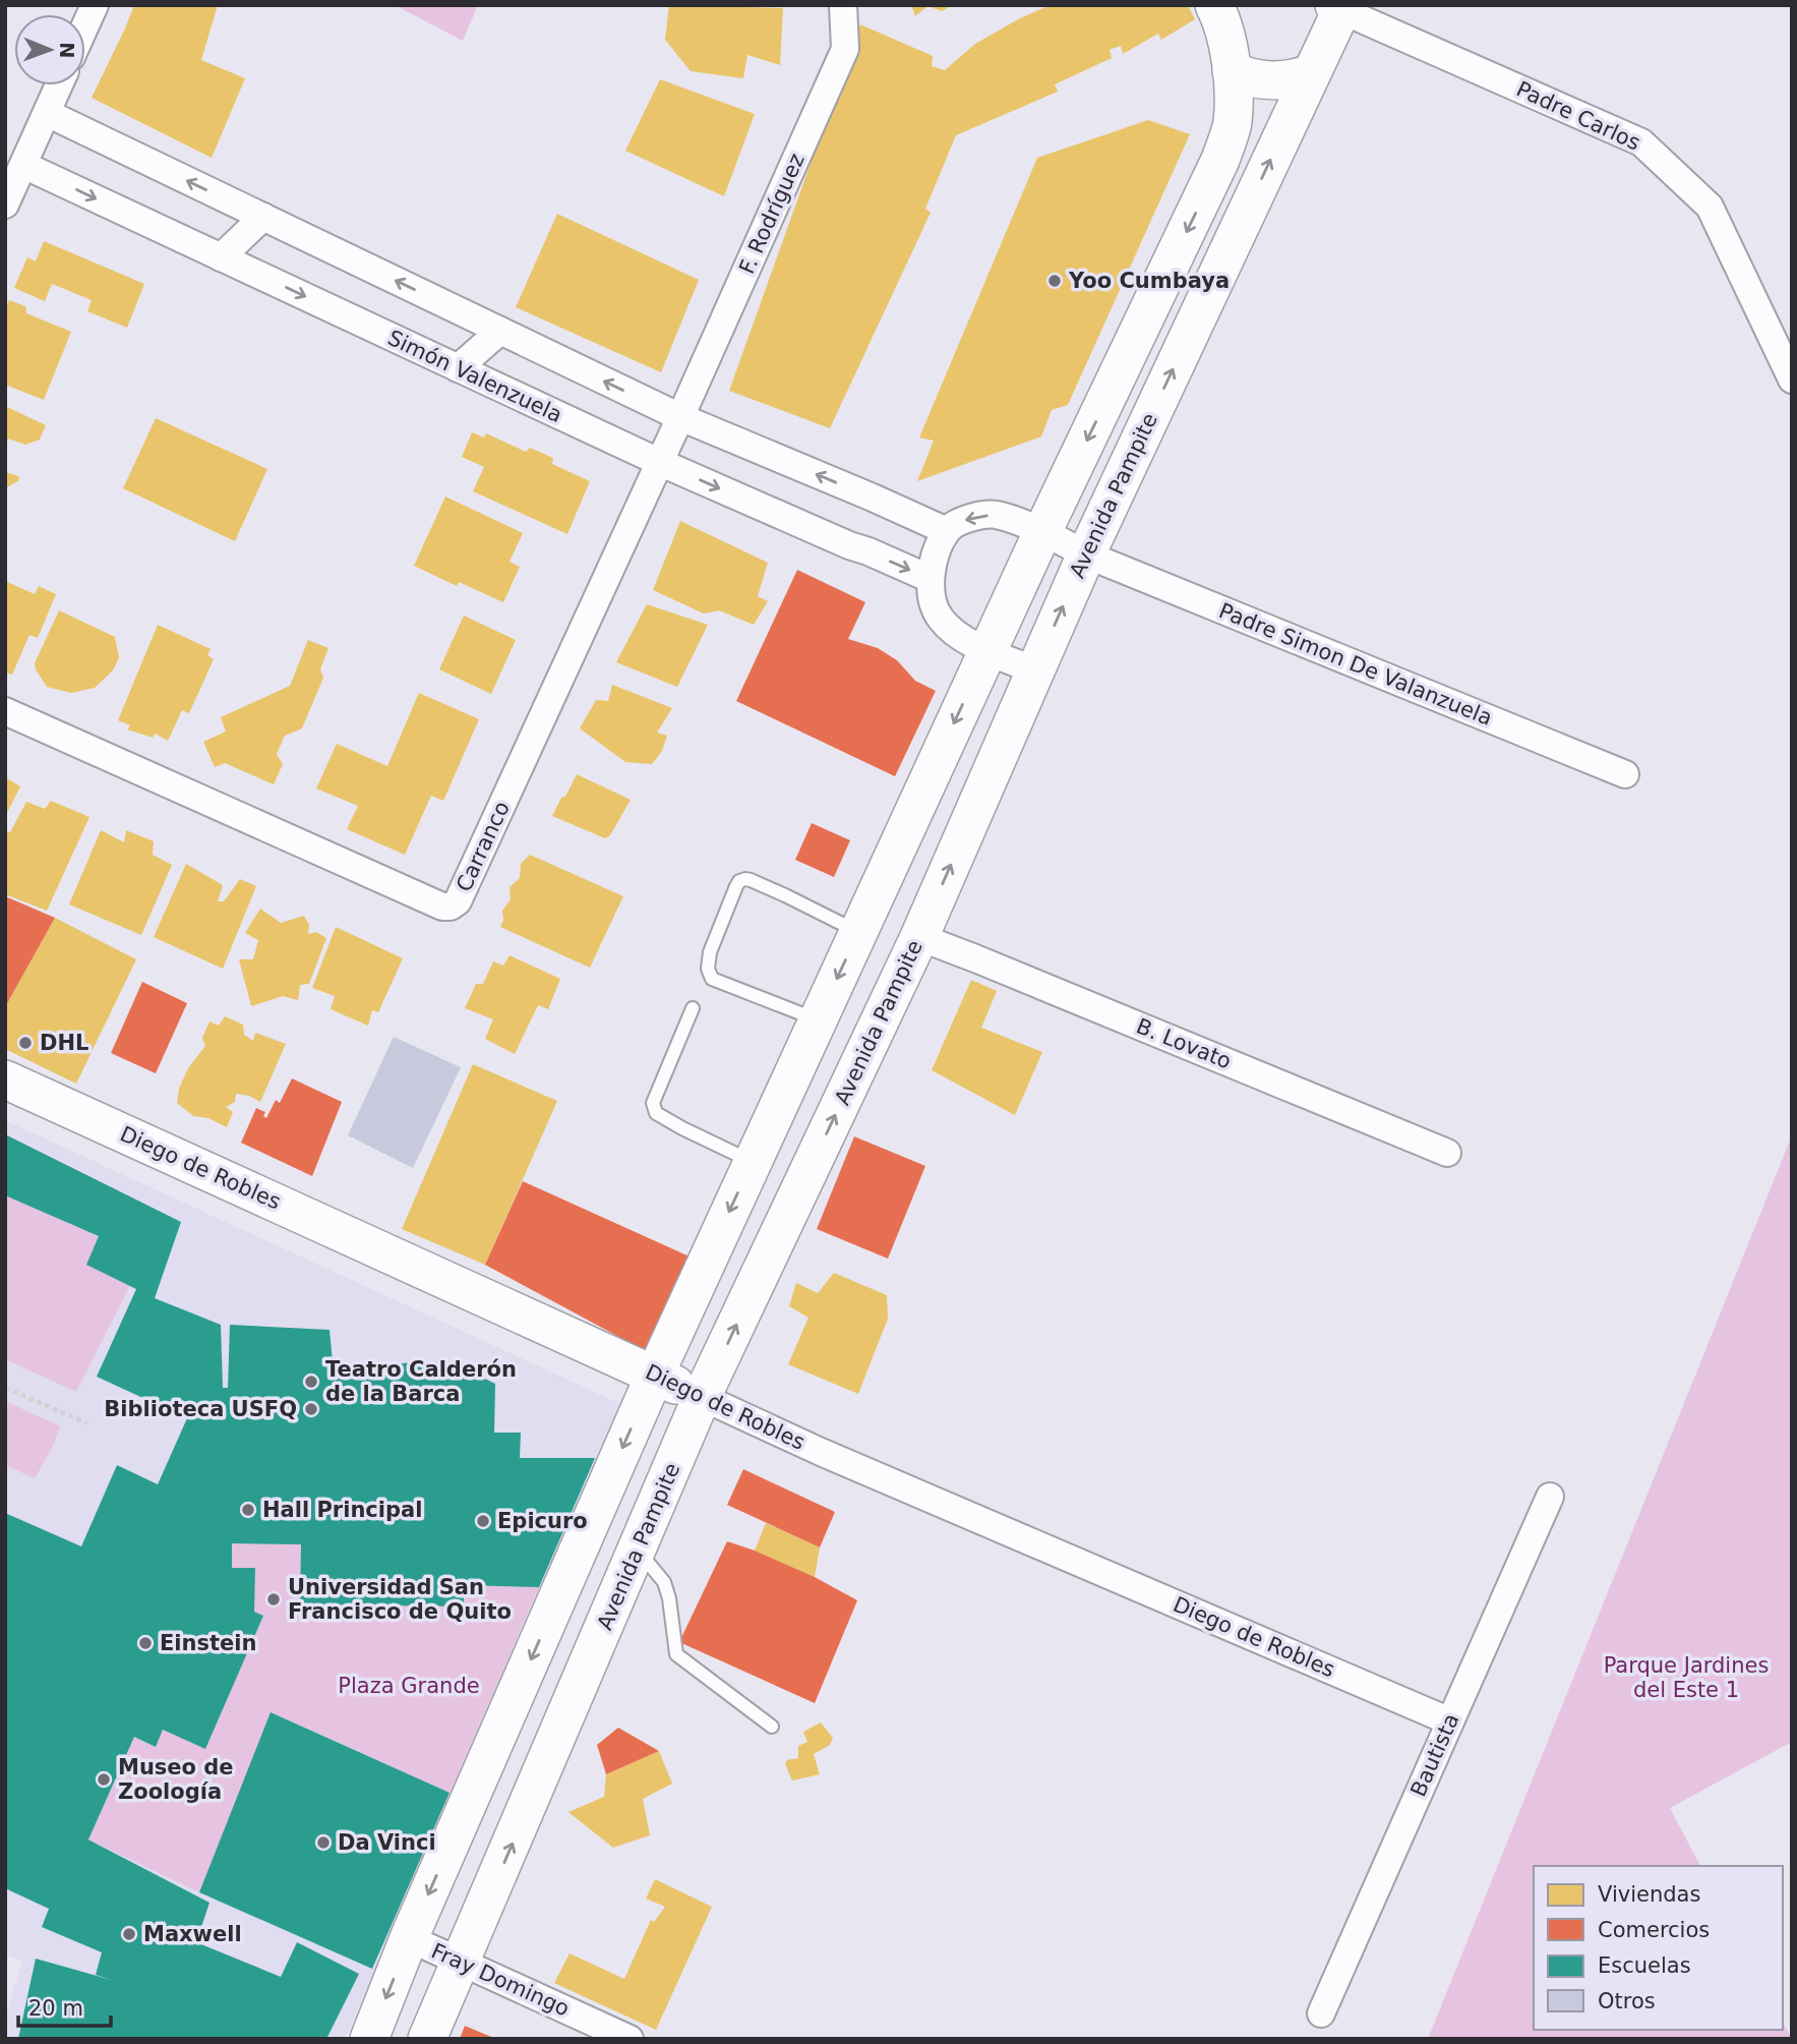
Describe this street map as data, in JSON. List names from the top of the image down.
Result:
{
  "streets": {
    "street": [
      "Padre Carlos",
      "F. Rodríguez",
      "Simón Valenzuela",
      "Avenida Pampite",
      "Padre Simon De Valanzuela",
      "Carranco",
      "B. Lovato",
      "Diego de Robles",
      "Bautista",
      "Fray Domingo"
    ]
  },
  "crossings": [
    ["Padre Carlos", "Avenida Pampite"],
    ["F. Rodríguez", "Carranco"],
    ["Simón Valenzuela", "Carranco"],
    ["Avenida Pampite", "Padre Simon De Valanzuela"],
    ["Avenida Pampite", "B. Lovato"],
    ["Avenida Pampite", "Diego de Robles"],
    ["Avenida Pampite", "Fray Domingo"],
    ["Diego de Robles", "Bautista"]
  ],
  "parks": ["Parque Jardines del Este 1", "Plaza Grande"],
  "places": [
    "Yoo Cumbaya",
    "DHL",
    "Teatro Calderón de la Barca",
    "Biblioteca USFQ",
    "Hall Principal",
    "Epicuro",
    "Universidad San Francisco de Quito",
    "Einstein",
    "Museo de Zoología",
    "Da Vinci",
    "Maxwell"
  ],
  "legend": [
    "Viviendas",
    "Comercios",
    "Escuelas",
    "Otros"
  ],
  "scale_bar": "20 m",
  "north": "right"
}
